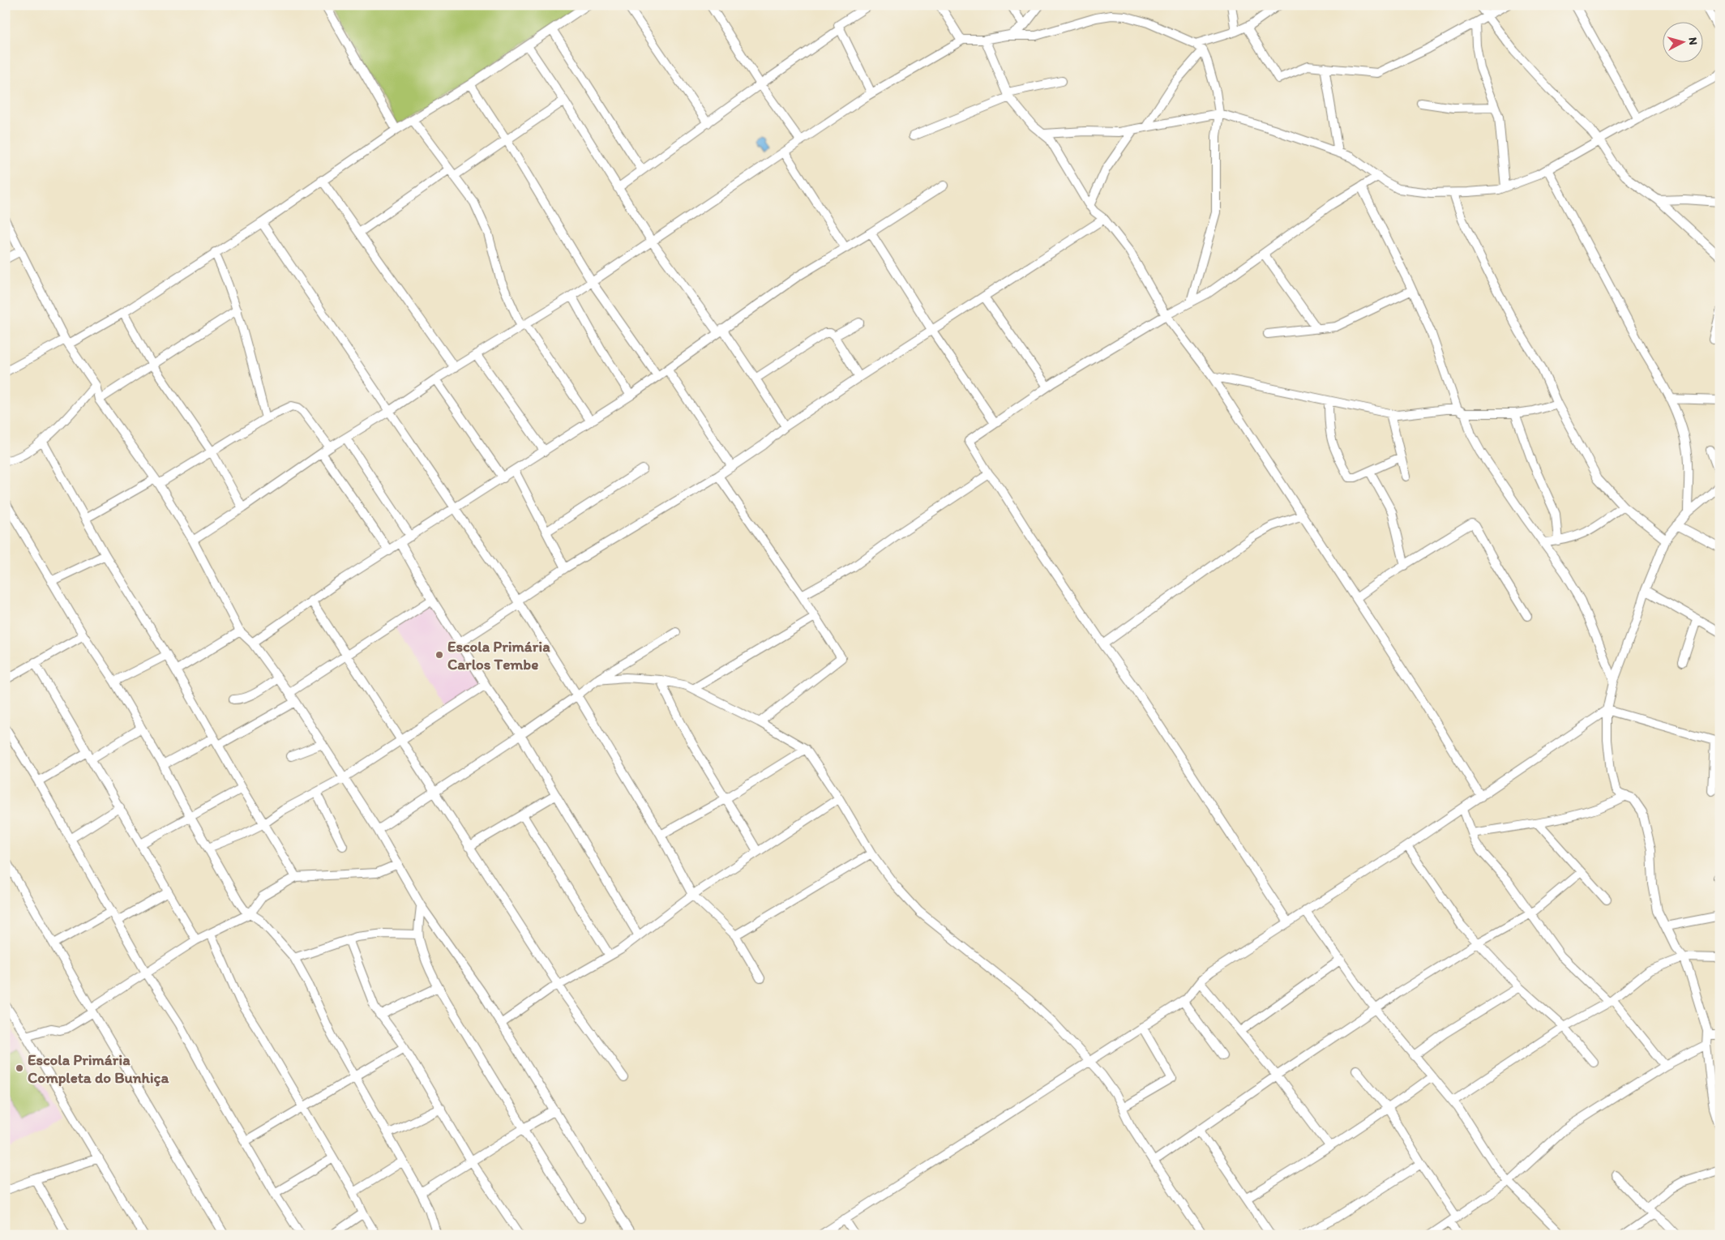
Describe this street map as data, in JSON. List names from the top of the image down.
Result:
{
  "places": ["Escola Primária Carlos Tembe", "Escola Primária Completa do Bunhiça"],
  "north": "right"
}
